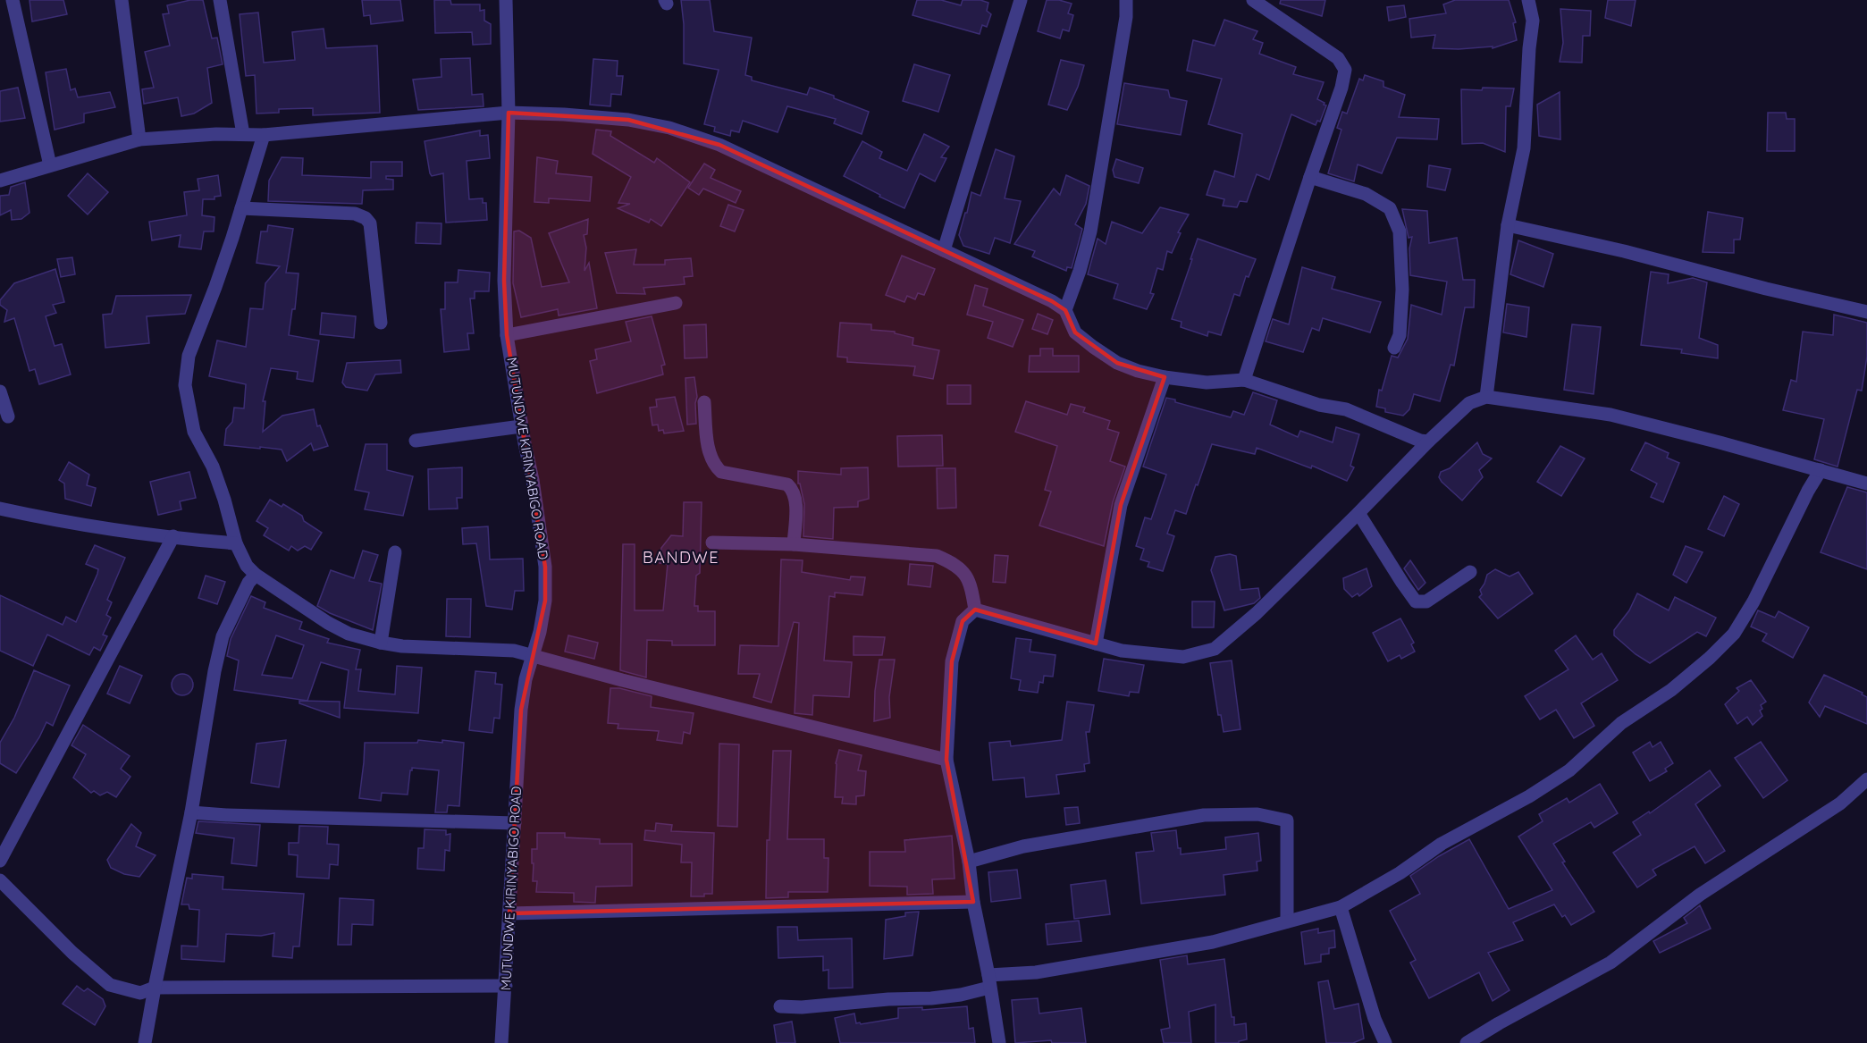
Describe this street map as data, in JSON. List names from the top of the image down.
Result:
{
  "streets": {
    "street": ["MUTUNDWE KIRINYABIGO ROAD"]
  },
  "districts": ["BANDWE"]
}
